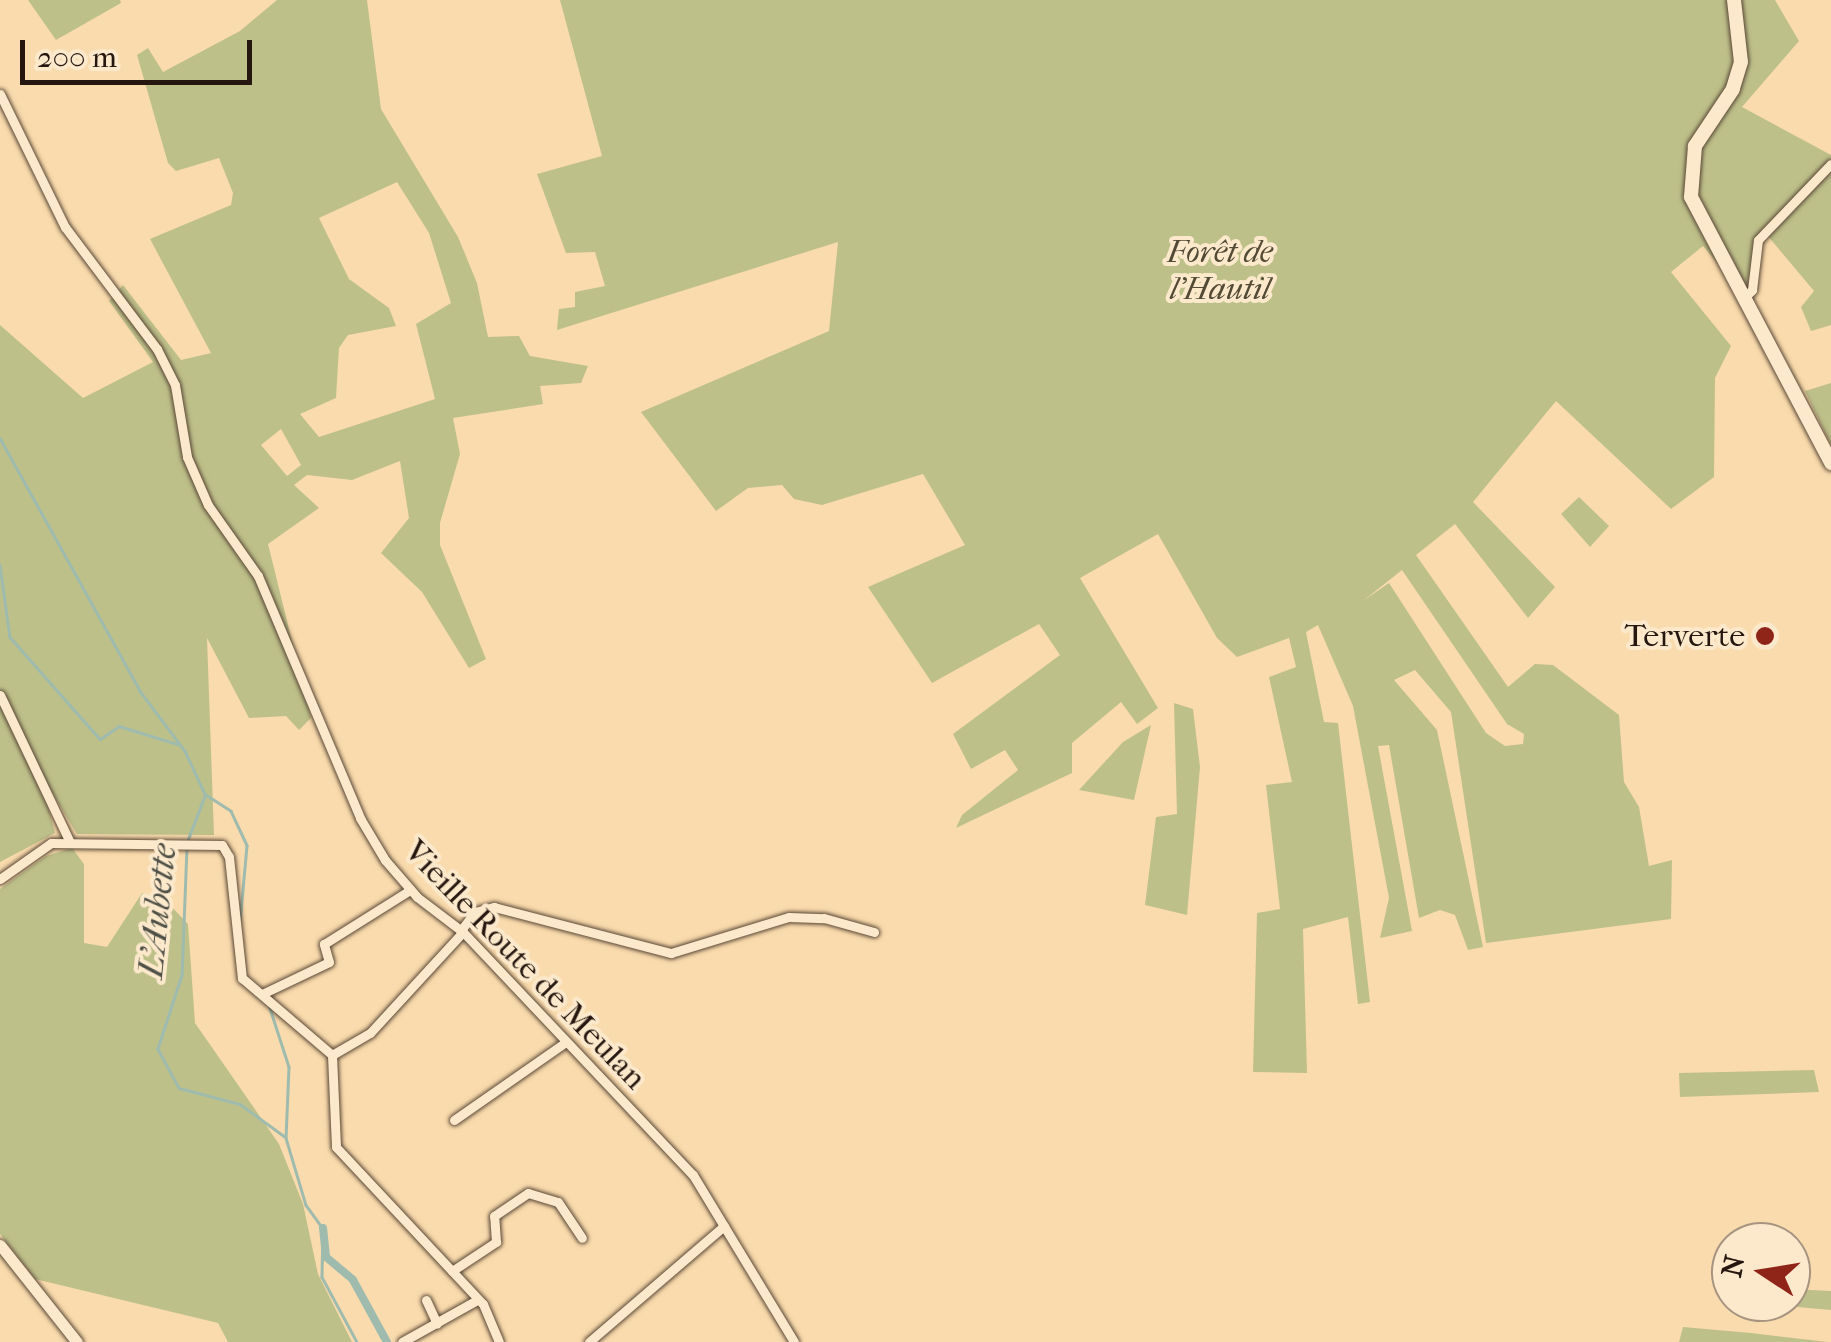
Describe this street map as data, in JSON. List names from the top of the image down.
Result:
{
  "streets": {
    "street": ["Vieille Route de Meulan"]
  },
  "water": ["L'Aubette"],
  "parks": ["Forêt de l'Hautil"],
  "places": ["Terverte"],
  "scale_bar": "200 m",
  "north": "left"
}
